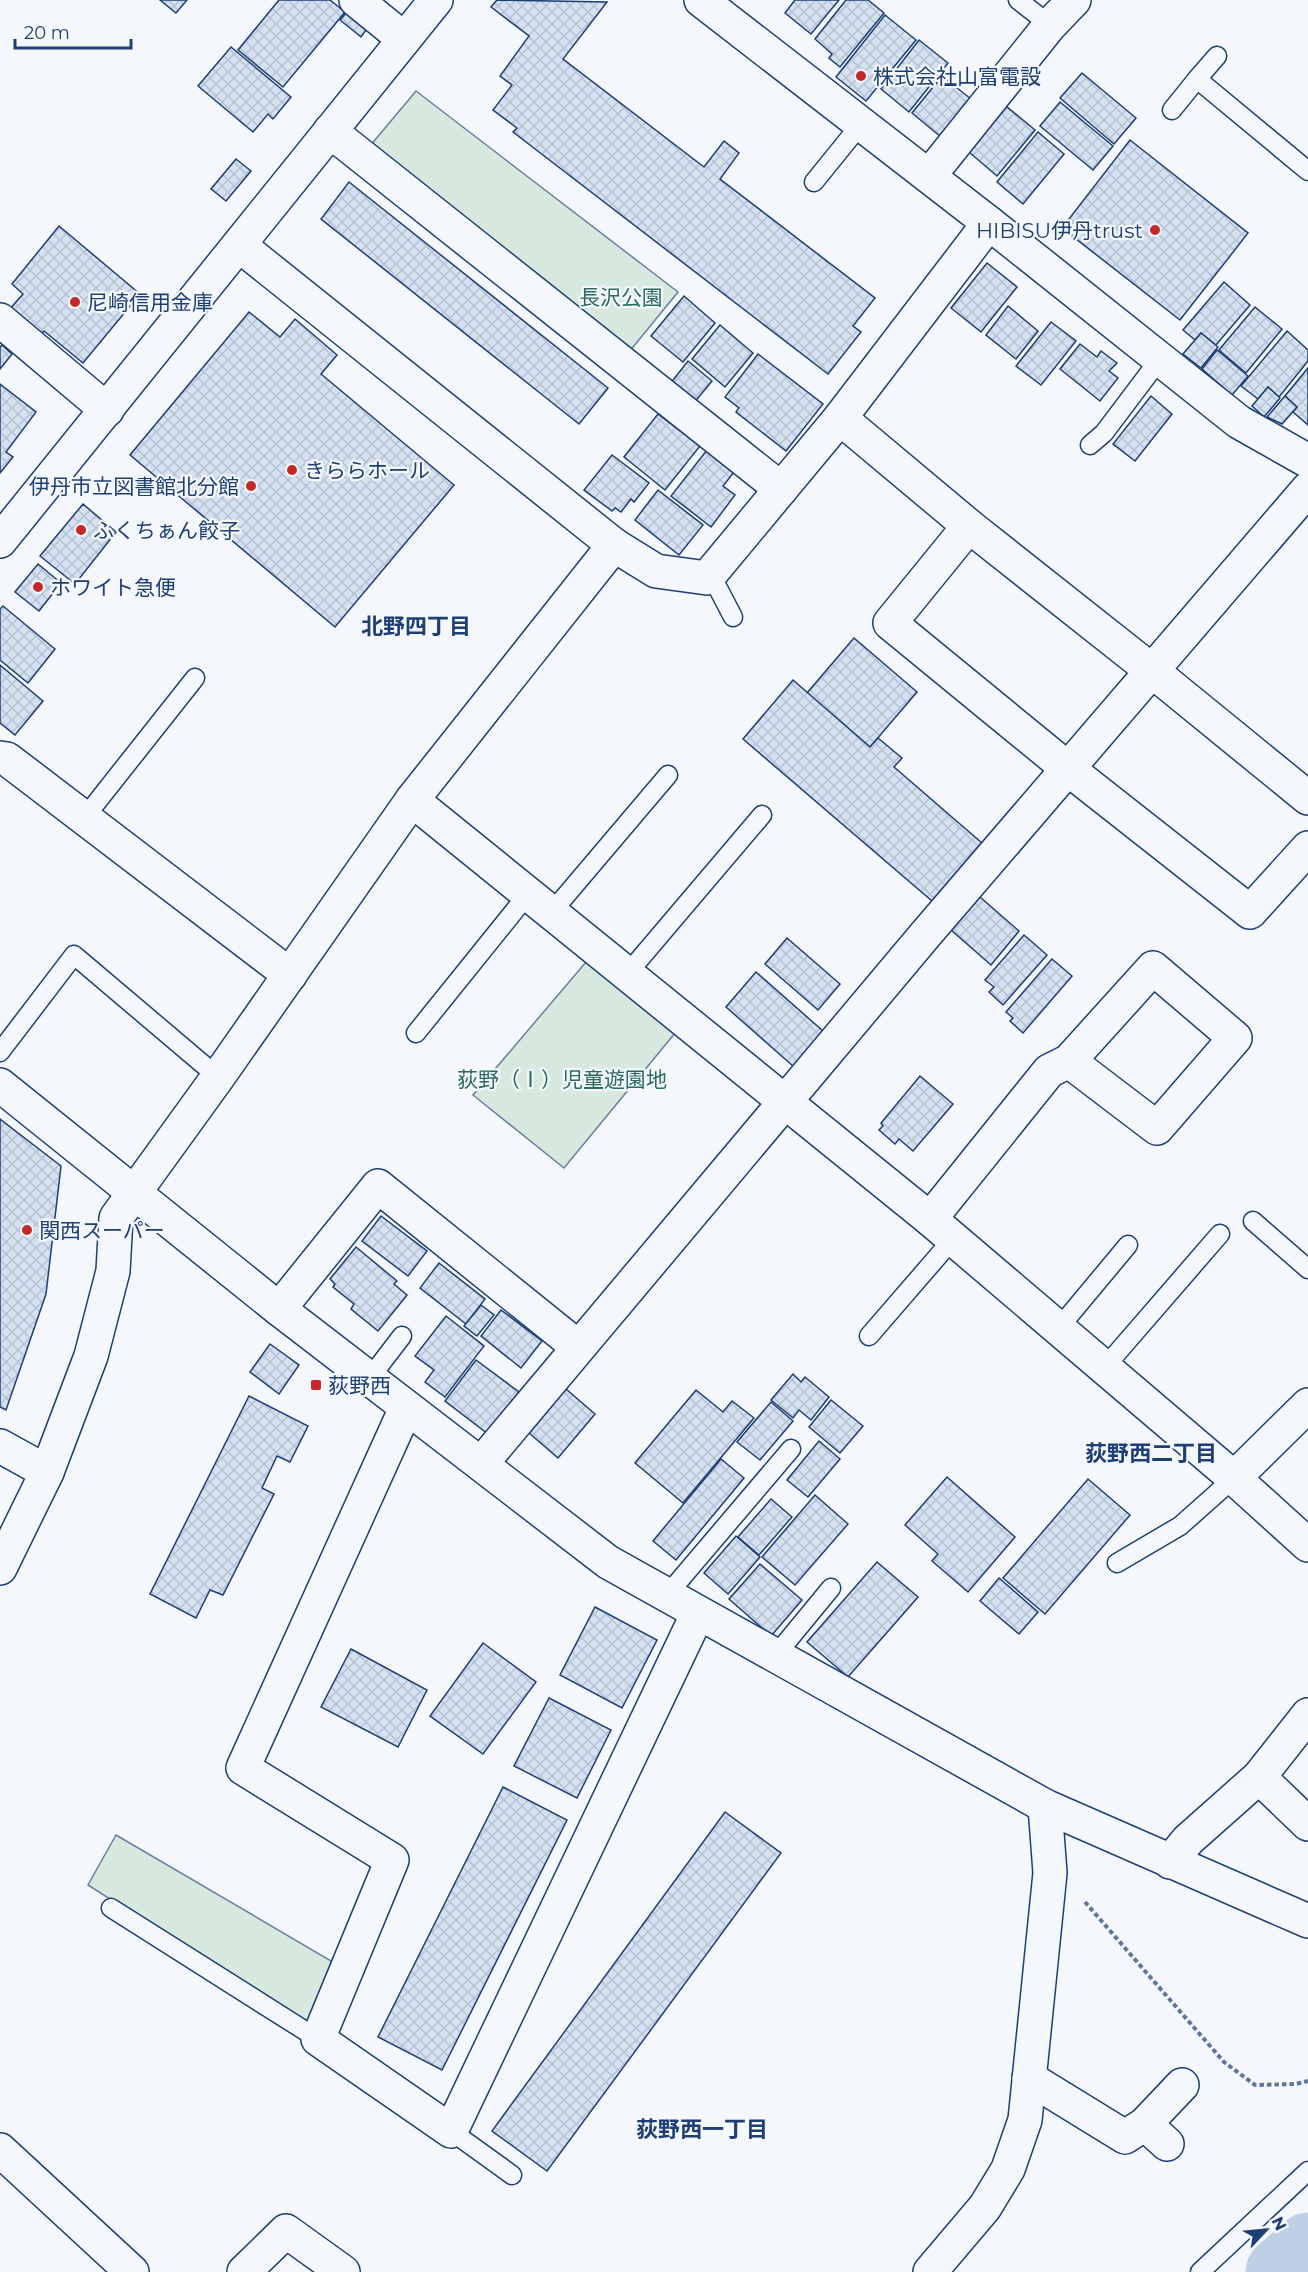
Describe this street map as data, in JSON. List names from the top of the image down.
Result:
{
  "districts": ["北野四丁目", "荻野西二丁目", "荻野西一丁目"],
  "parks": ["長沢公園", "荻野（Ⅰ）児童遊園地"],
  "places": {
    "other": [
      "株式会社山富電設",
      "HIBISU伊丹trust",
      "尼崎信用金庫",
      "きららホール",
      "伊丹市立図書館北分館",
      "ふくちぁん餃子",
      "ホワイト急便",
      "関西スーパー"
    ],
    "transit": ["荻野西"]
  },
  "scale_bar": "20 m",
  "north": "top right"
}
